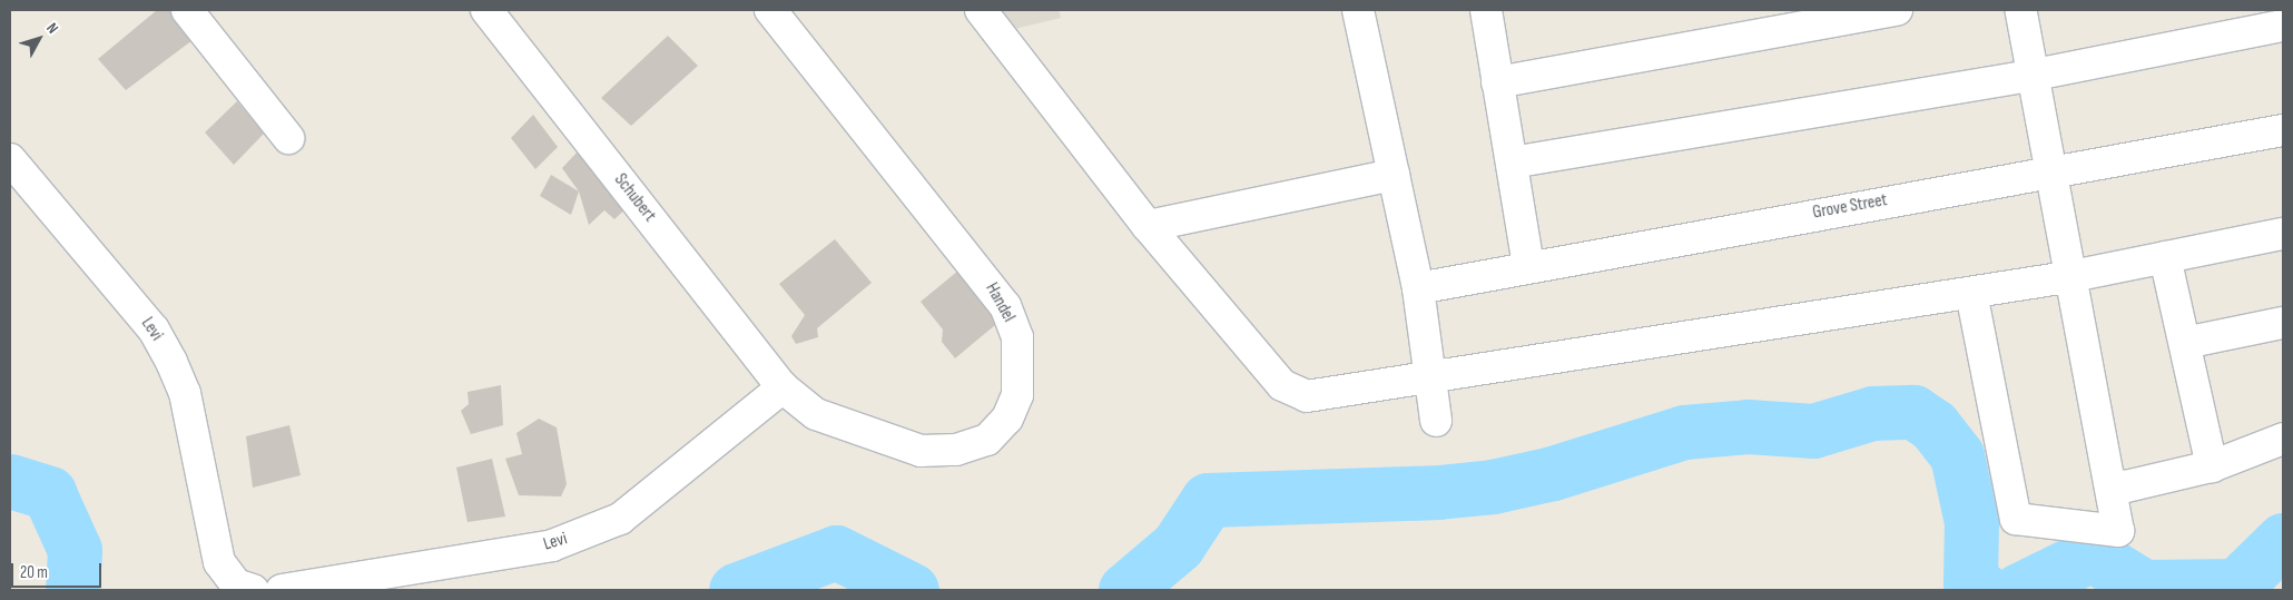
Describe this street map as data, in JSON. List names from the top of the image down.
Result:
{
  "streets": {
    "street": [
      "Schubert",
      "Grove Street",
      "Handel",
      "Levi"
    ]
  },
  "crossings": [
    ["Schubert", "Handel"],
    ["Schubert", "Levi"],
    ["Handel", "Levi"]
  ],
  "scale_bar": "20 m",
  "north": "top right"
}
